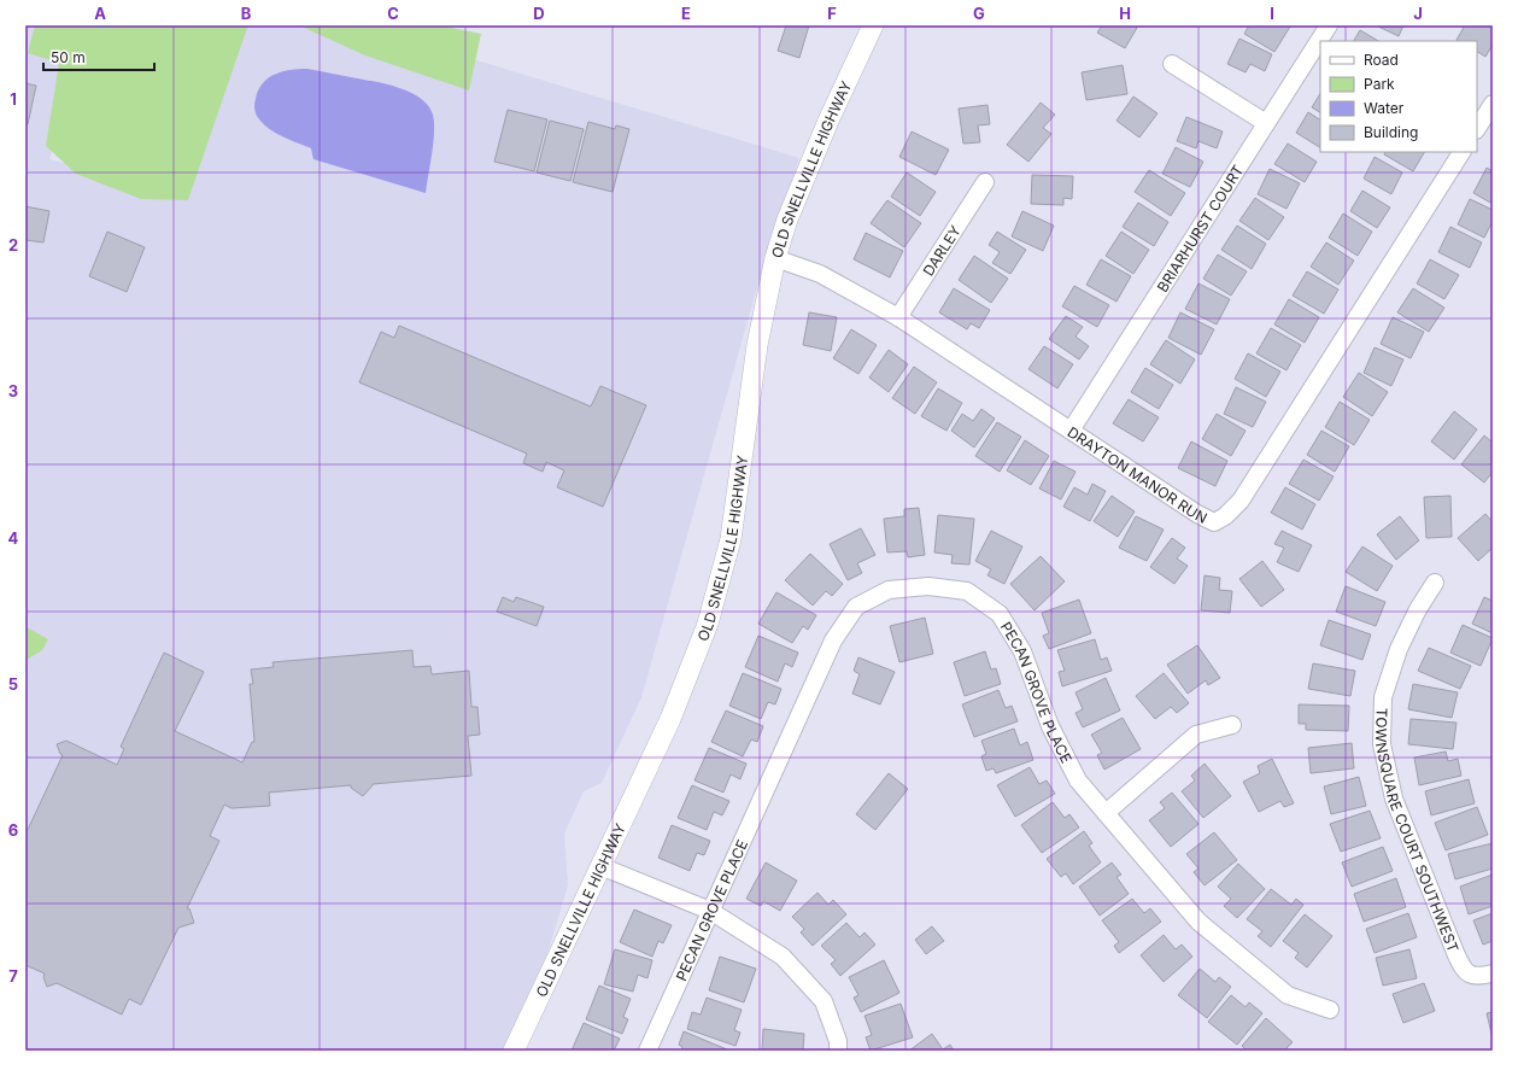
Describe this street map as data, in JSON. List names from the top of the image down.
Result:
{
  "streets": {
    "street": [
      "OLD SNELLVILLE HIGHWAY",
      "BRIARHURST COURT",
      "DARLEY",
      "DRAYTON MANOR RUN",
      "PECAN GROVE PLACE",
      "TOWNSQUARE COURT SOUTHWEST"
    ]
  },
  "crossings": [
    ["OLD SNELLVILLE HIGHWAY", "DRAYTON MANOR RUN"],
    ["BRIARHURST COURT", "DRAYTON MANOR RUN"],
    ["DARLEY", "DRAYTON MANOR RUN"]
  ],
  "legend": [
    "Road",
    "Park",
    "Water",
    "Building"
  ],
  "scale_bar": "50 m",
  "grid": {
    "columns": [
      "A",
      "B",
      "C",
      "D",
      "E",
      "F",
      "G",
      "H",
      "I",
      "J"
    ],
    "rows": [
      "1",
      "2",
      "3",
      "4",
      "5",
      "6",
      "7"
    ]
  }
}
